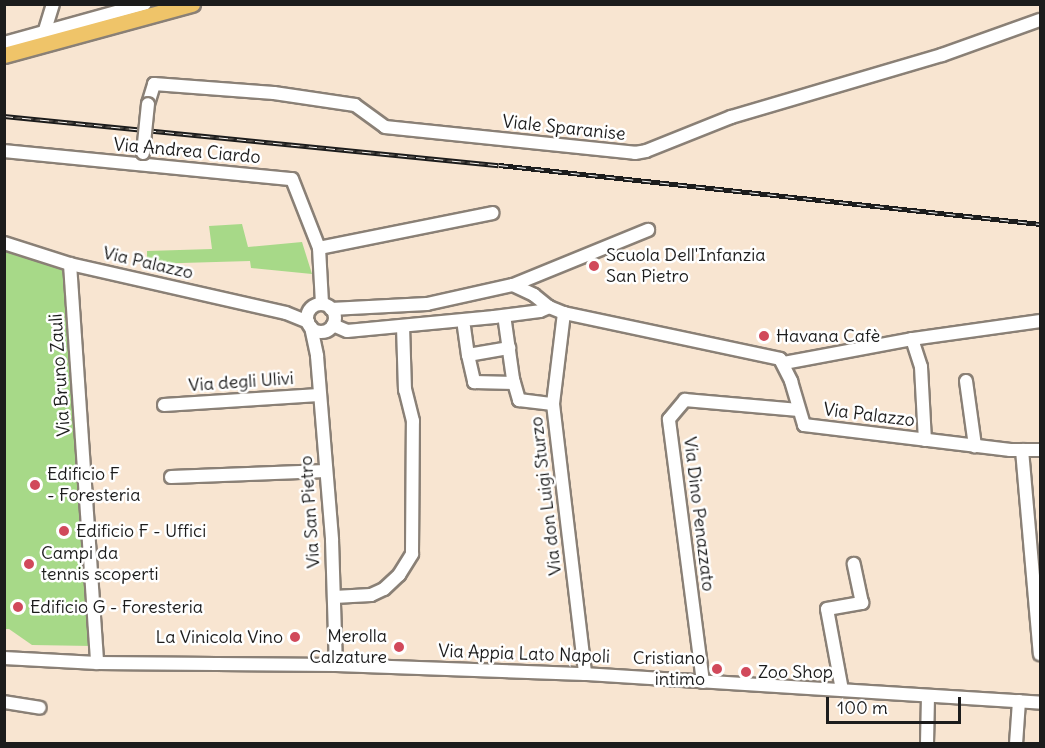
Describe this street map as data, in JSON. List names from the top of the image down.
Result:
{
  "streets": {
    "street": [
      "Viale Sparanise",
      "Via Andrea Ciardo",
      "Via Palazzo",
      "Via Bruno Zauli",
      "Via degli Ulivi",
      "Via don Luigi Sturzo",
      "Via San Pietro",
      "Via Dino Penazzato",
      "Via Appia Lato Napoli"
    ]
  },
  "crossings": [
    ["Viale Sparanise", "Via Andrea Ciardo"],
    ["Via Andrea Ciardo", "Via Palazzo"],
    ["Via Andrea Ciardo", "Via San Pietro"],
    ["Via Palazzo", "Via Bruno Zauli"],
    ["Via Palazzo", "Via San Pietro"],
    ["Via Palazzo", "Via Dino Penazzato"],
    ["Via Bruno Zauli", "Via Appia Lato Napoli"],
    ["Via degli Ulivi", "Via San Pietro"],
    ["Via don Luigi Sturzo", "Via Appia Lato Napoli"],
    ["Via San Pietro", "Via Appia Lato Napoli"],
    ["Via Dino Penazzato", "Via Appia Lato Napoli"]
  ],
  "places": [
    "Scuola Dell'Infanzia San Pietro",
    "Havana Cafè",
    "Edificio F - Foresteria",
    "Edificio F - Uffici",
    "Campi da tennis scoperti",
    "Edificio G - Foresteria",
    "La Vinicola Vino",
    "Merolla Calzature",
    "Cristiano intimo",
    "Zoo Shop"
  ],
  "scale_bar": "100 m"
}
